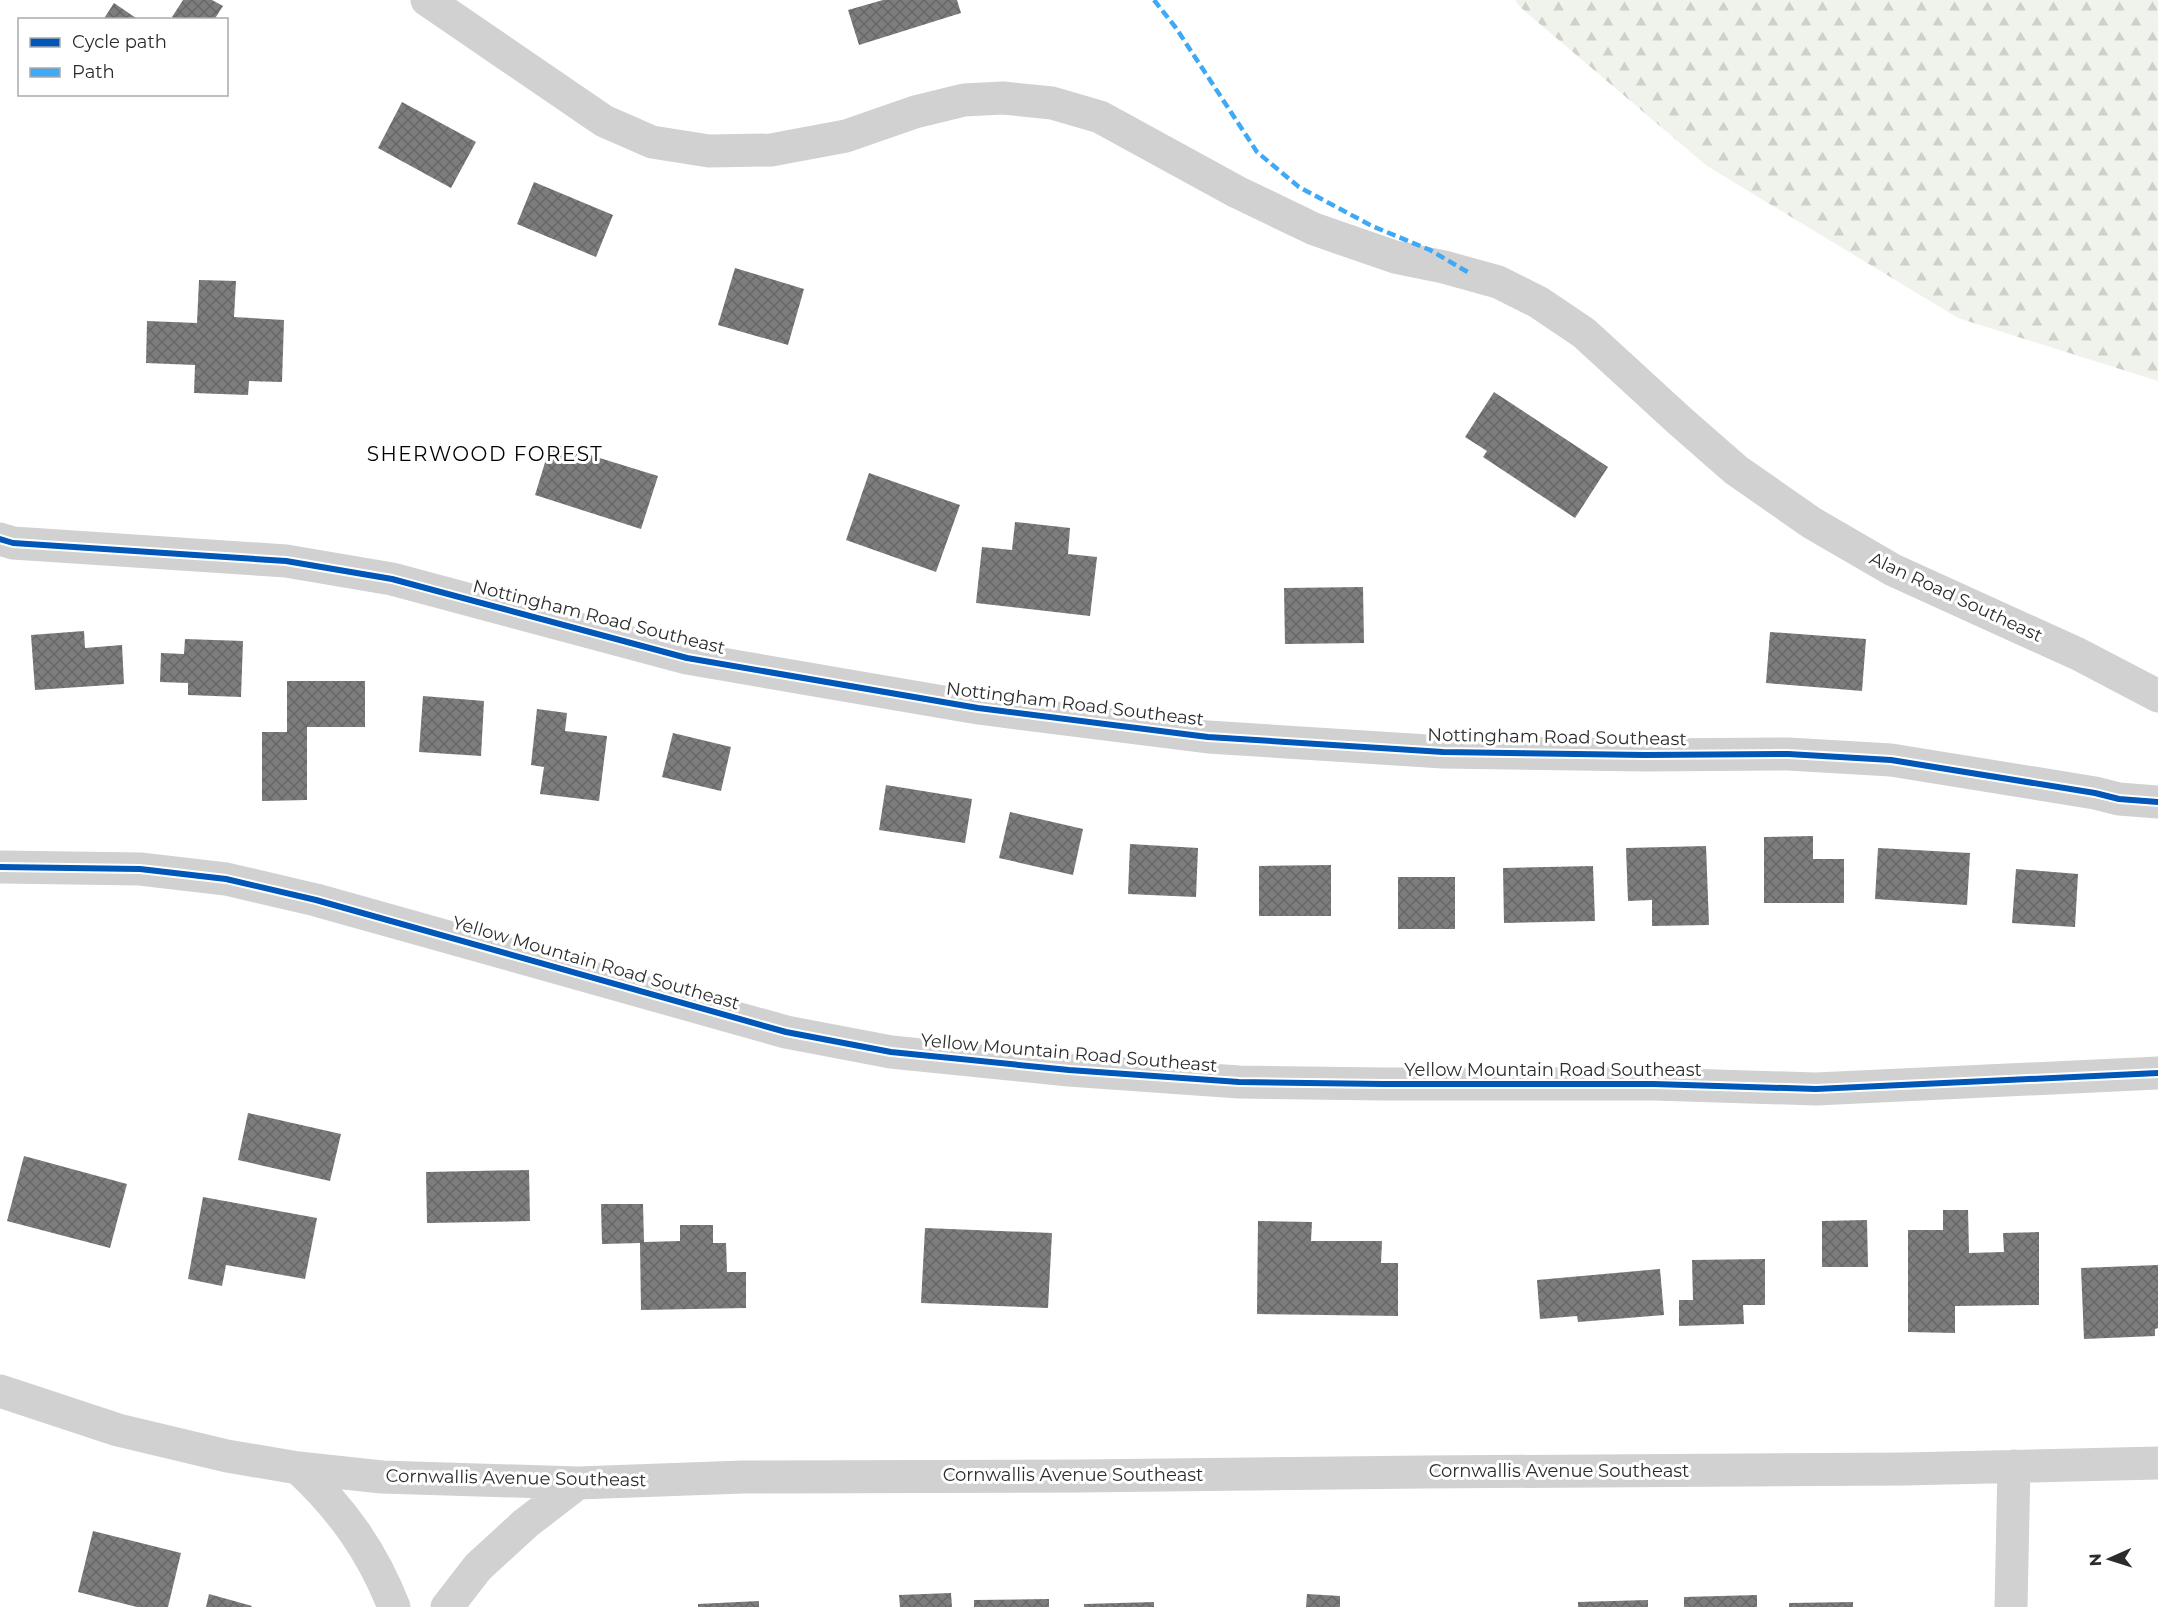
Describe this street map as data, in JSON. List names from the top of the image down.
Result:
{
  "streets": {
    "street": [
      "Alan Road Southeast",
      "Nottingham Road Southeast",
      "Yellow Mountain Road Southeast",
      "Cornwallis Avenue Southeast"
    ]
  },
  "districts": ["SHERWOOD FOREST"],
  "legend": ["Cycle path", "Path"],
  "north": "left"
}
